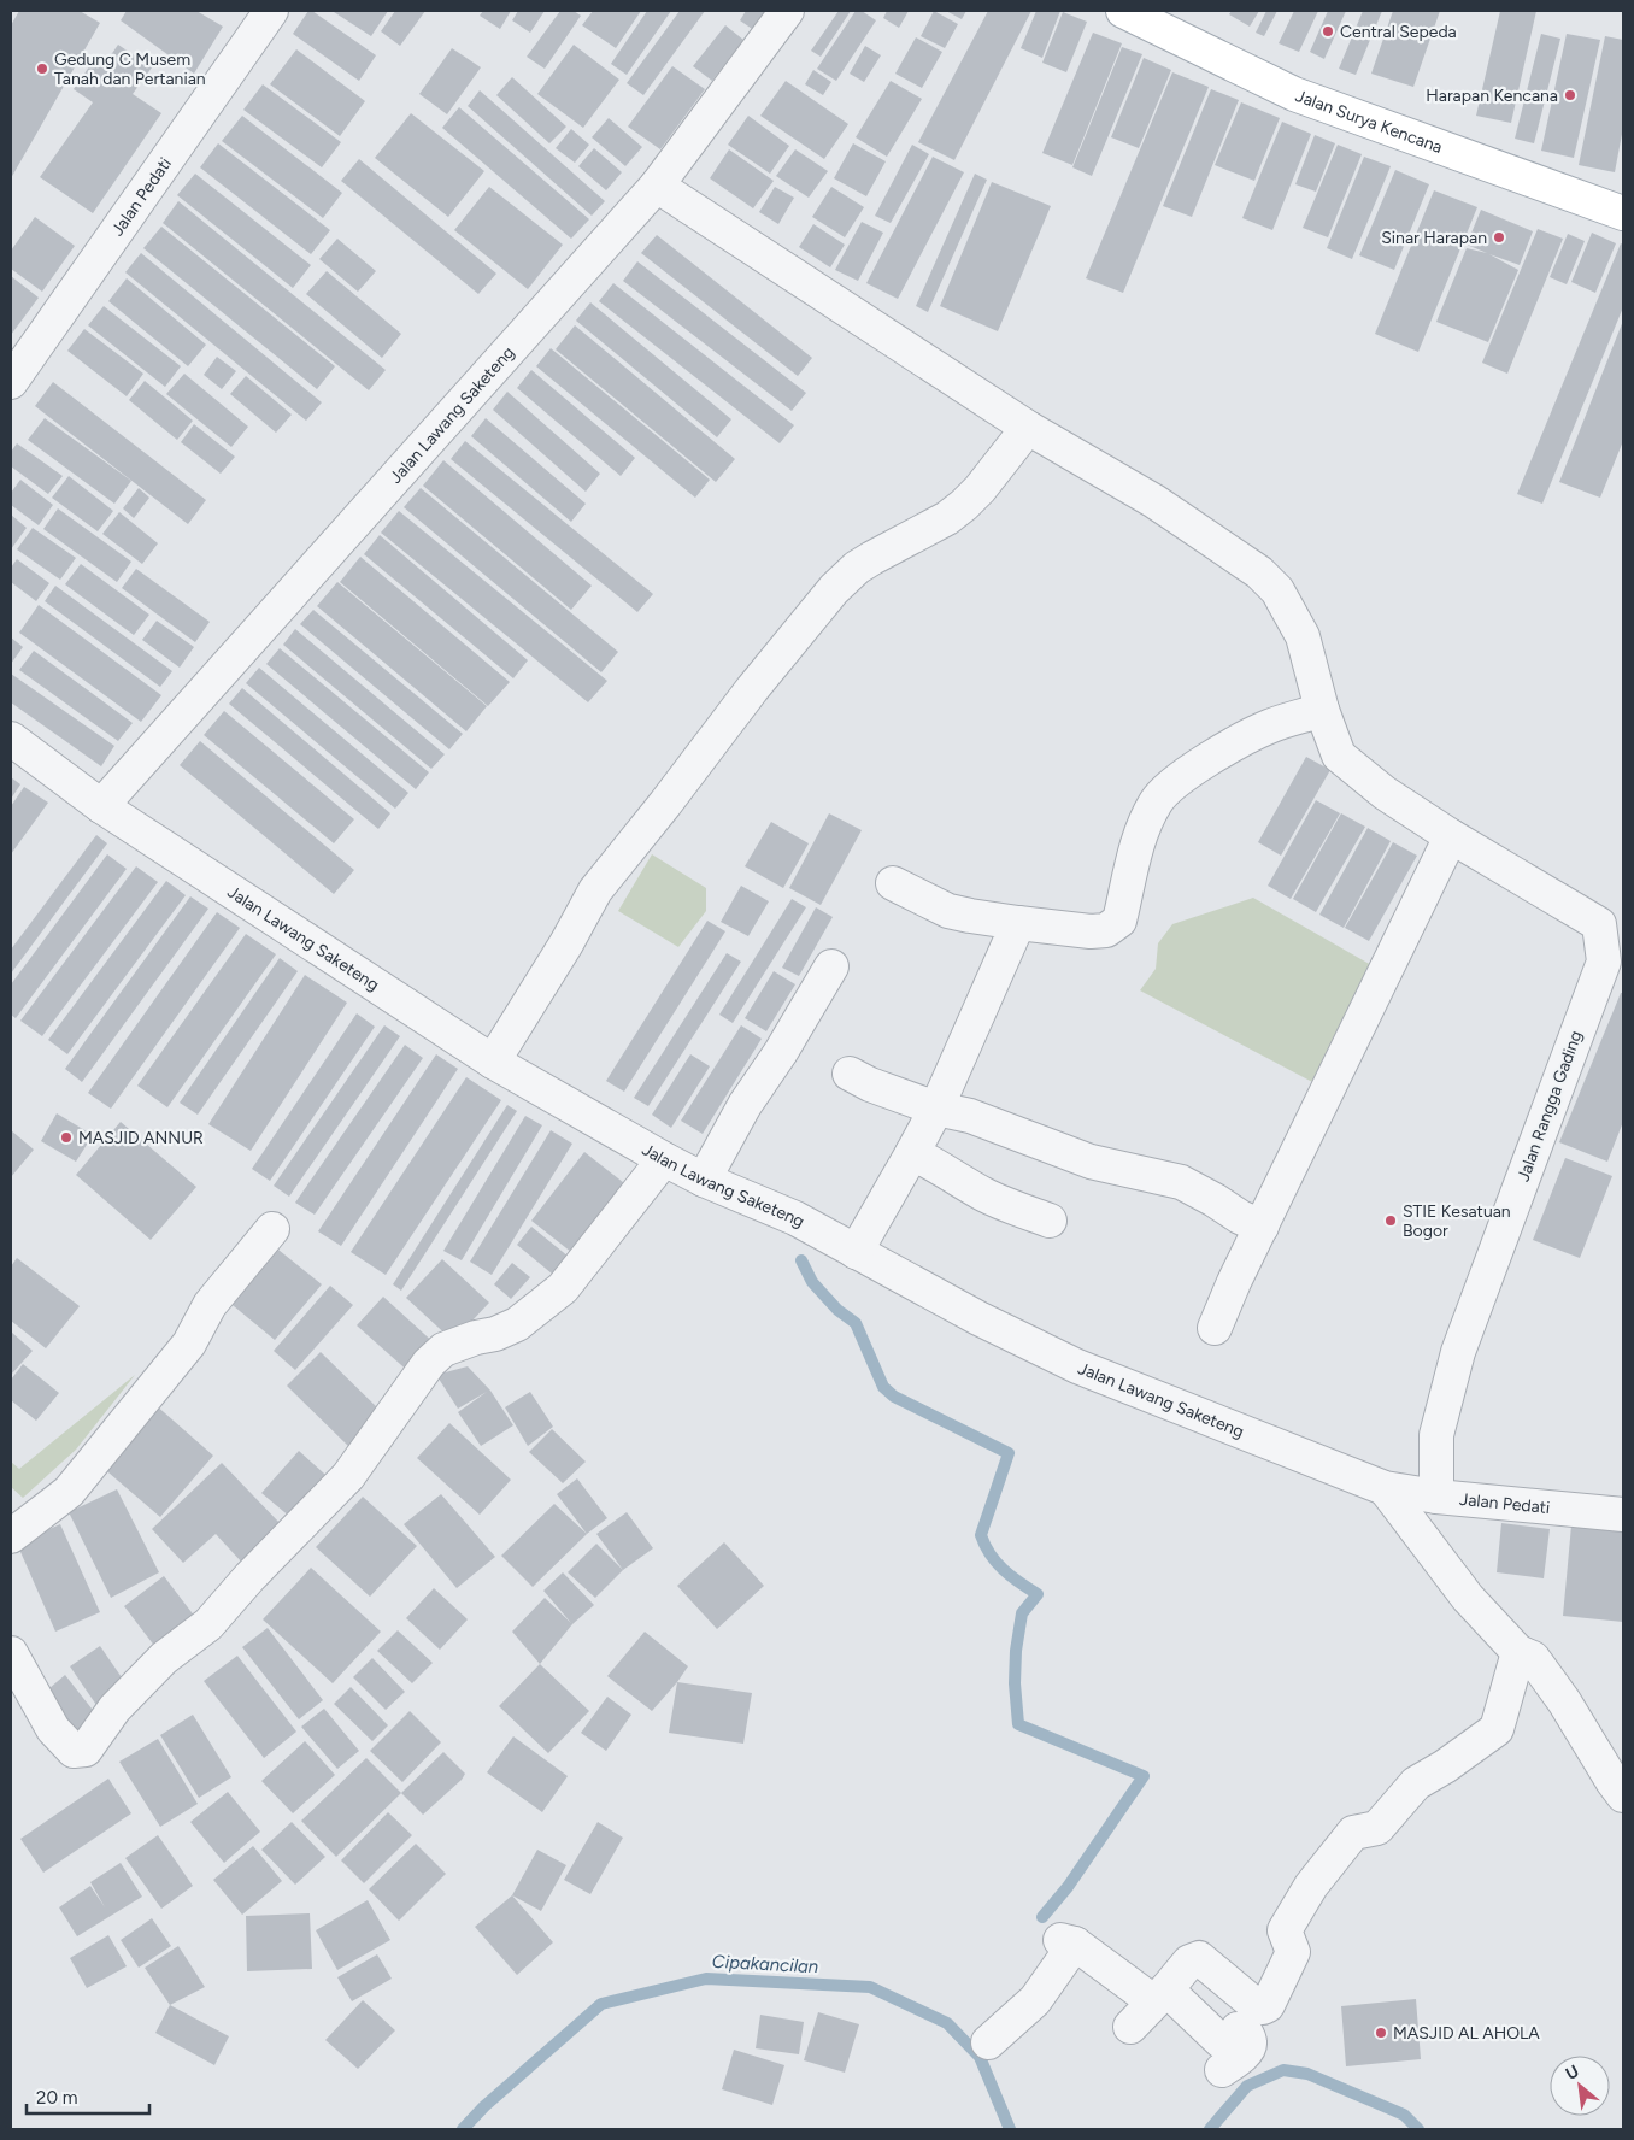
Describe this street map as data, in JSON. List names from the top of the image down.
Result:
{
  "streets": {
    "main road": ["Jalan Surya Kencana"],
    "street": ["Jalan Pedati", "Jalan Lawang Saketeng", "Jalan Rangga Gading"]
  },
  "crossings": [
    ["Jalan Pedati", "Jalan Lawang Saketeng"],
    ["Jalan Pedati", "Jalan Rangga Gading"]
  ],
  "water": ["Cipakancilan"],
  "places": [
    "Central Sepeda",
    "Gedung C Musem Tanah dan Pertanian",
    "Harapan Kencana",
    "Sinar Harapan",
    "MASJID ANNUR",
    "STIE Kesatuan Bogor",
    "MASJID AL AHOLA"
  ],
  "scale_bar": "20 m",
  "north": "top left"
}
